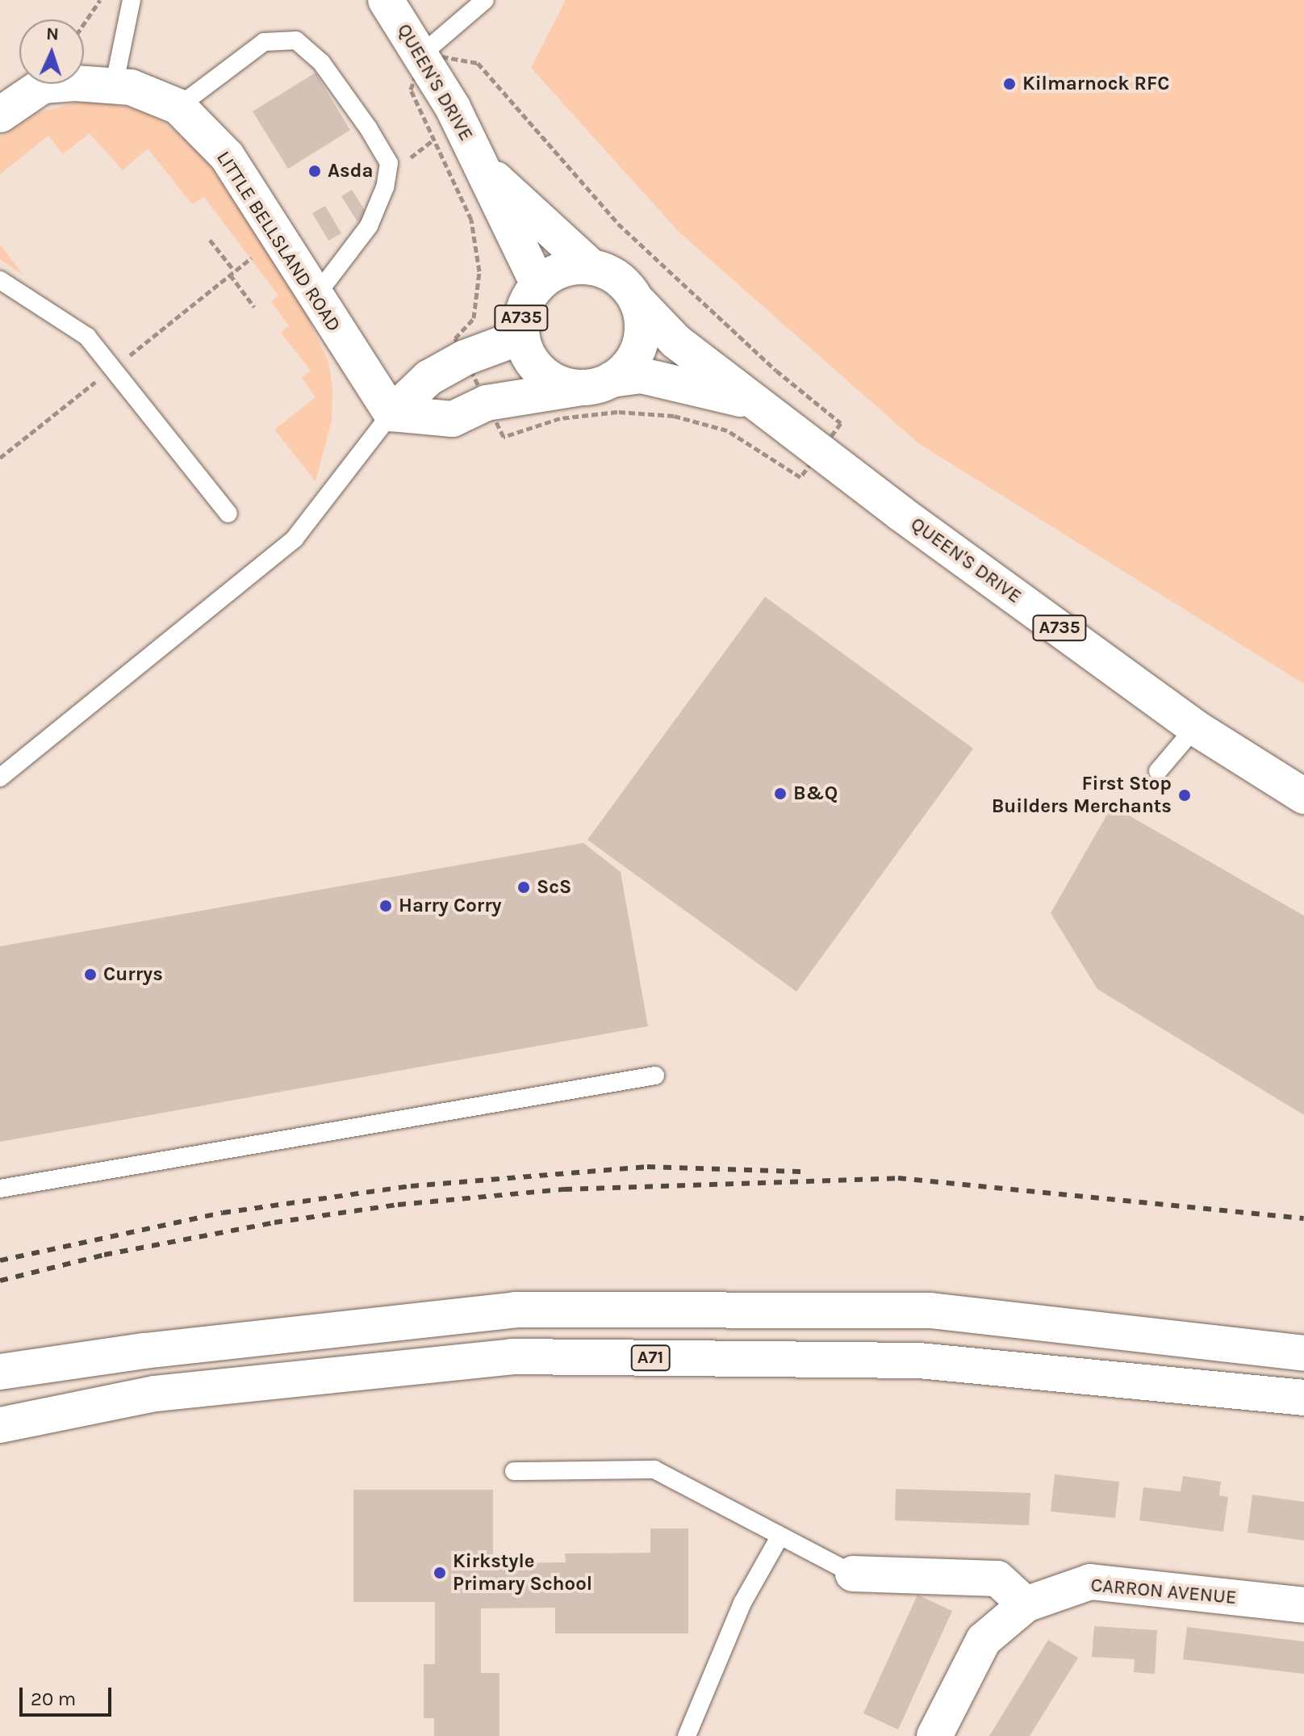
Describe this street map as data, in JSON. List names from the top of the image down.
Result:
{
  "streets": {
    "main road": [
      "QUEEN'S DRIVE",
      "LITTLE BELLSLAND ROAD",
      "A735",
      "A71",
      "CARRON AVENUE"
    ]
  },
  "crossings": [
    ["QUEEN'S DRIVE", "LITTLE BELLSLAND ROAD"],
    ["QUEEN'S DRIVE", "A735"]
  ],
  "places": [
    "Kilmarnock RFC",
    "Asda",
    "B&Q",
    "First Stop Builders Merchants",
    "ScS",
    "Harry Corry",
    "Currys",
    "Kirkstyle Primary School"
  ],
  "scale_bar": "20 m",
  "north": "top"
}
